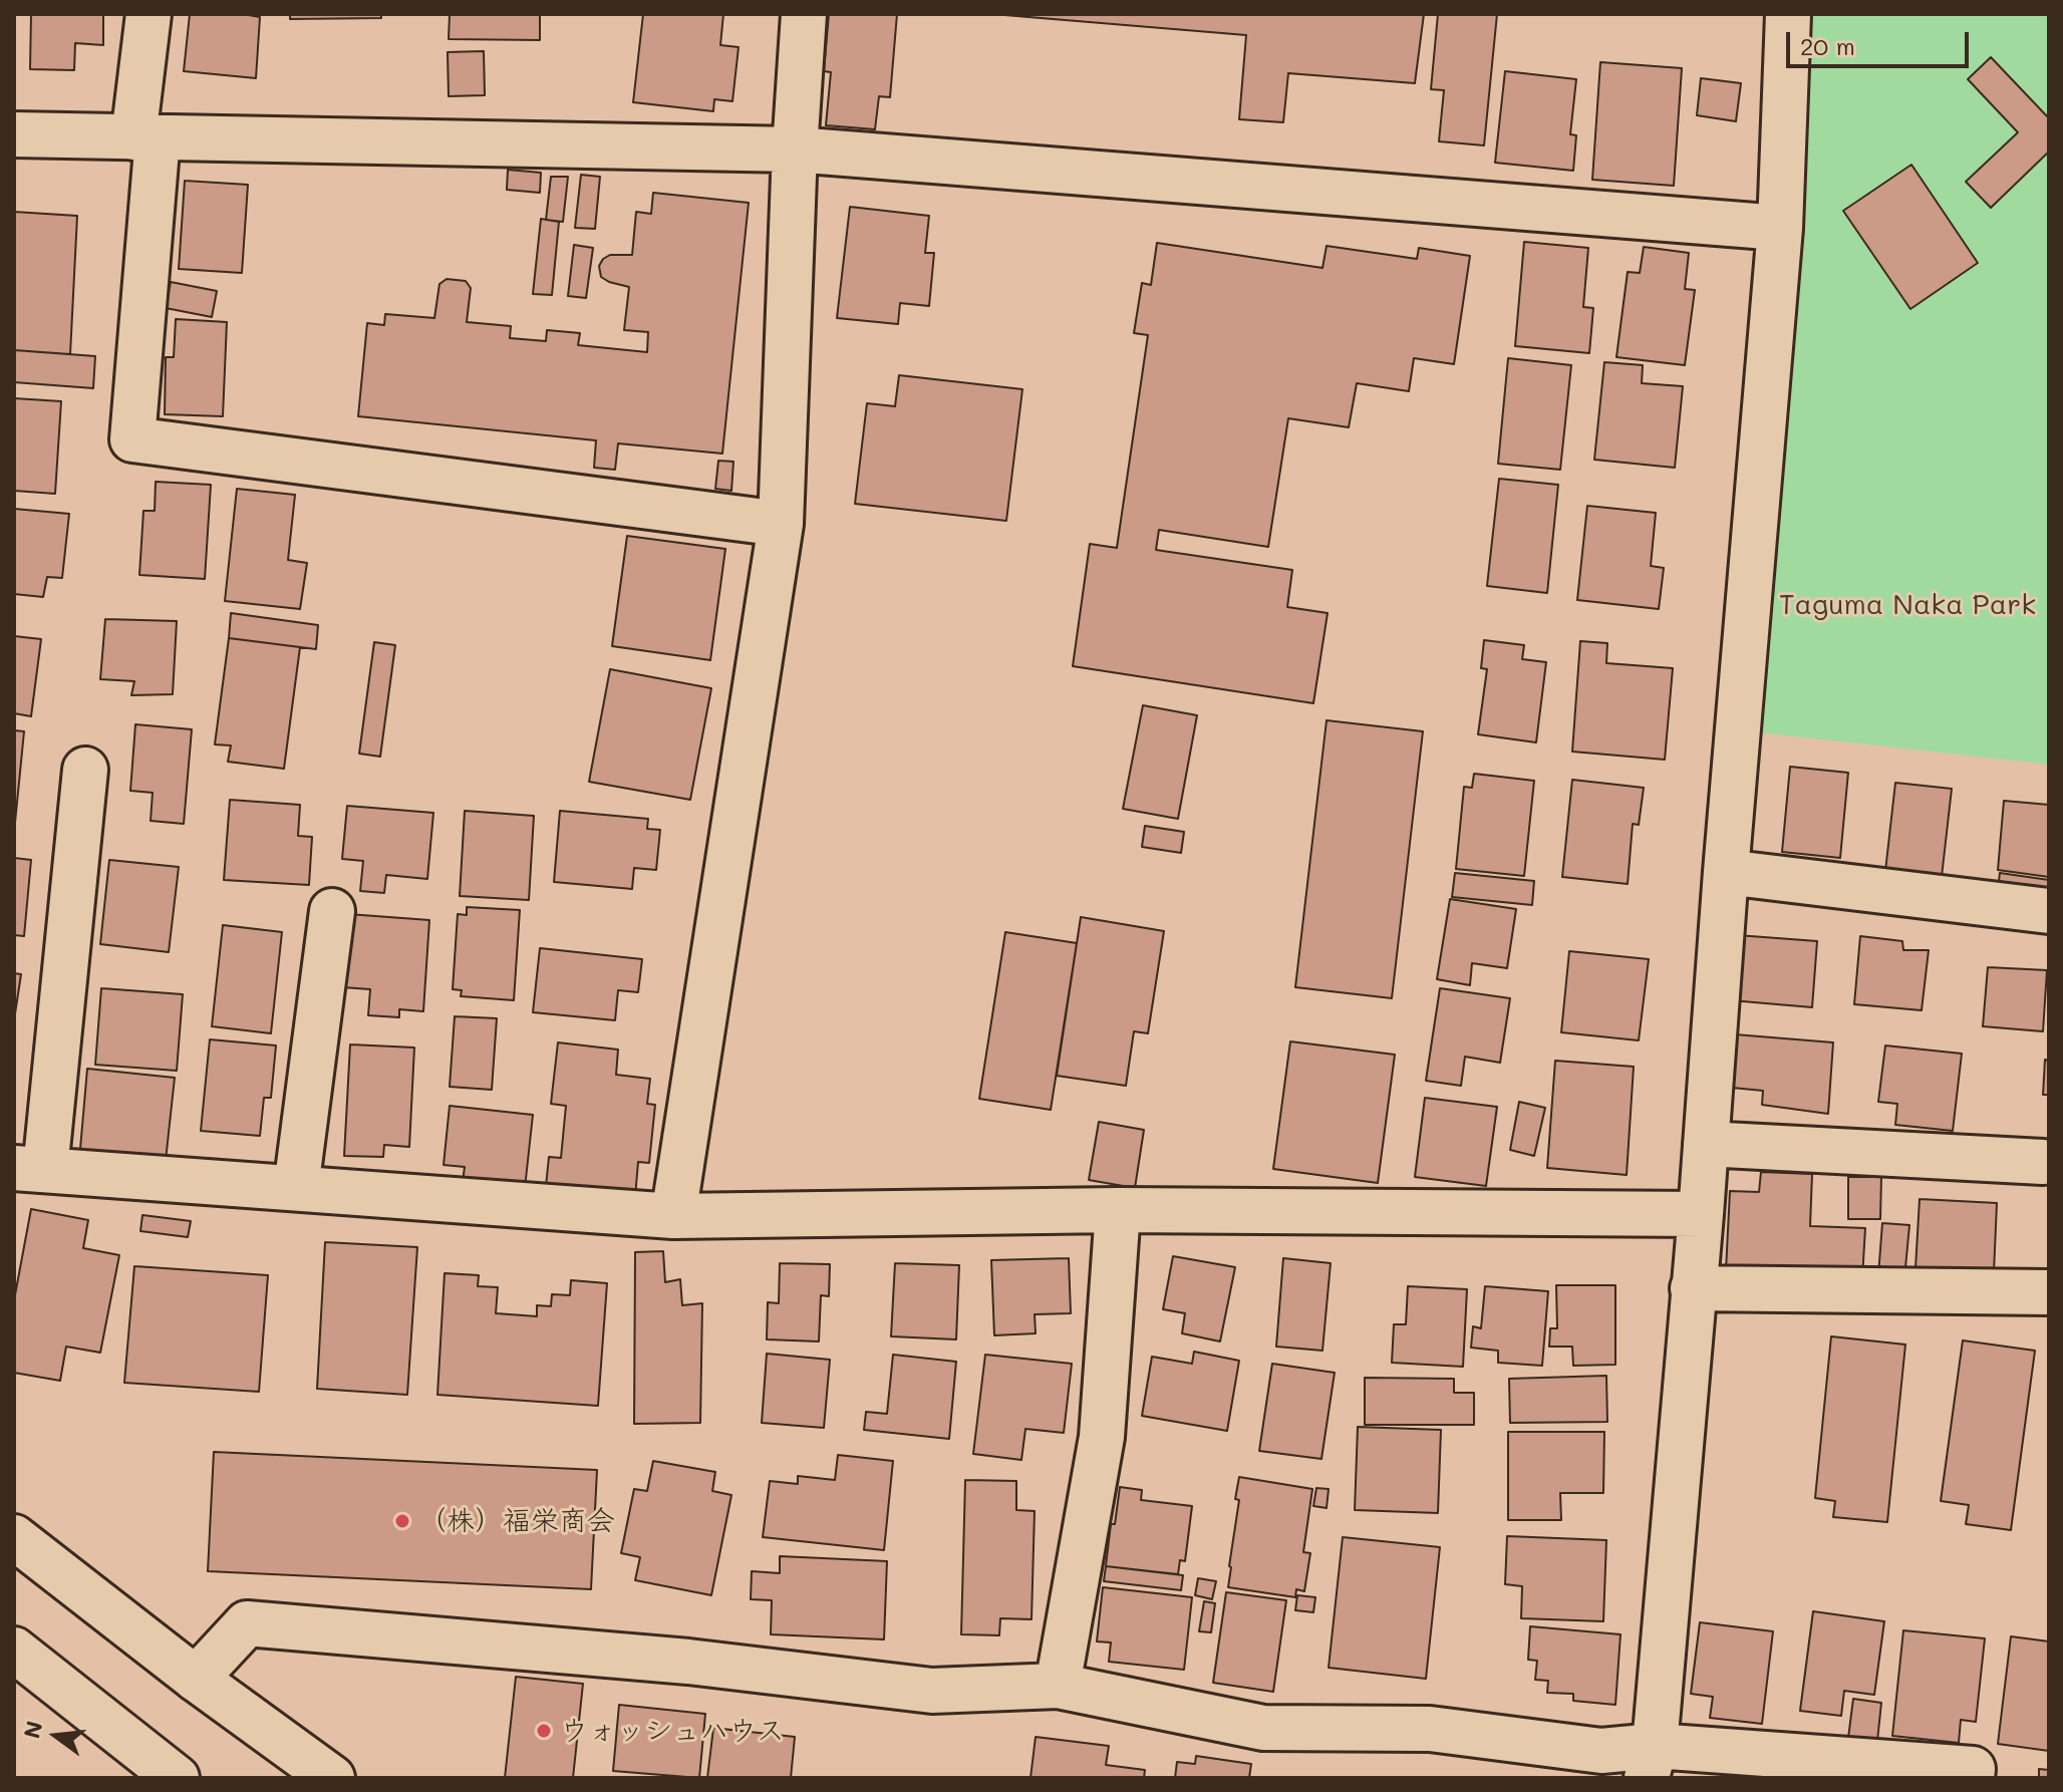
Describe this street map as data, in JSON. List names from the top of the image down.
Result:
{
  "parks": ["Taguma Naka Park"],
  "places": ["（株）福栄商会", "ウォッシュハウス"],
  "scale_bar": "20 m",
  "north": "left"
}
